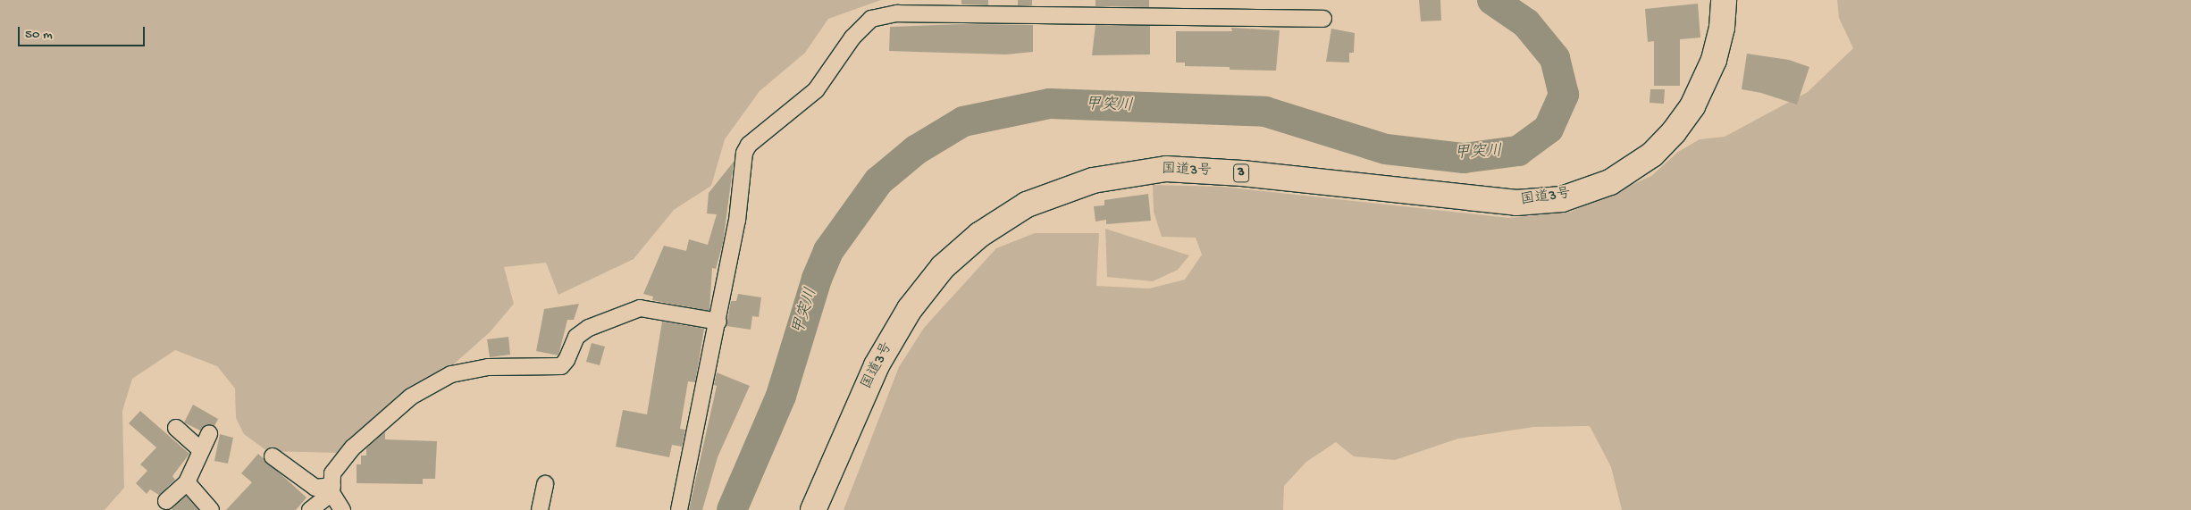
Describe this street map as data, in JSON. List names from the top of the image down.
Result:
{
  "streets": {
    "highway": ["国道3号", "3"]
  },
  "water": ["甲突川"],
  "scale_bar": "50 m"
}
